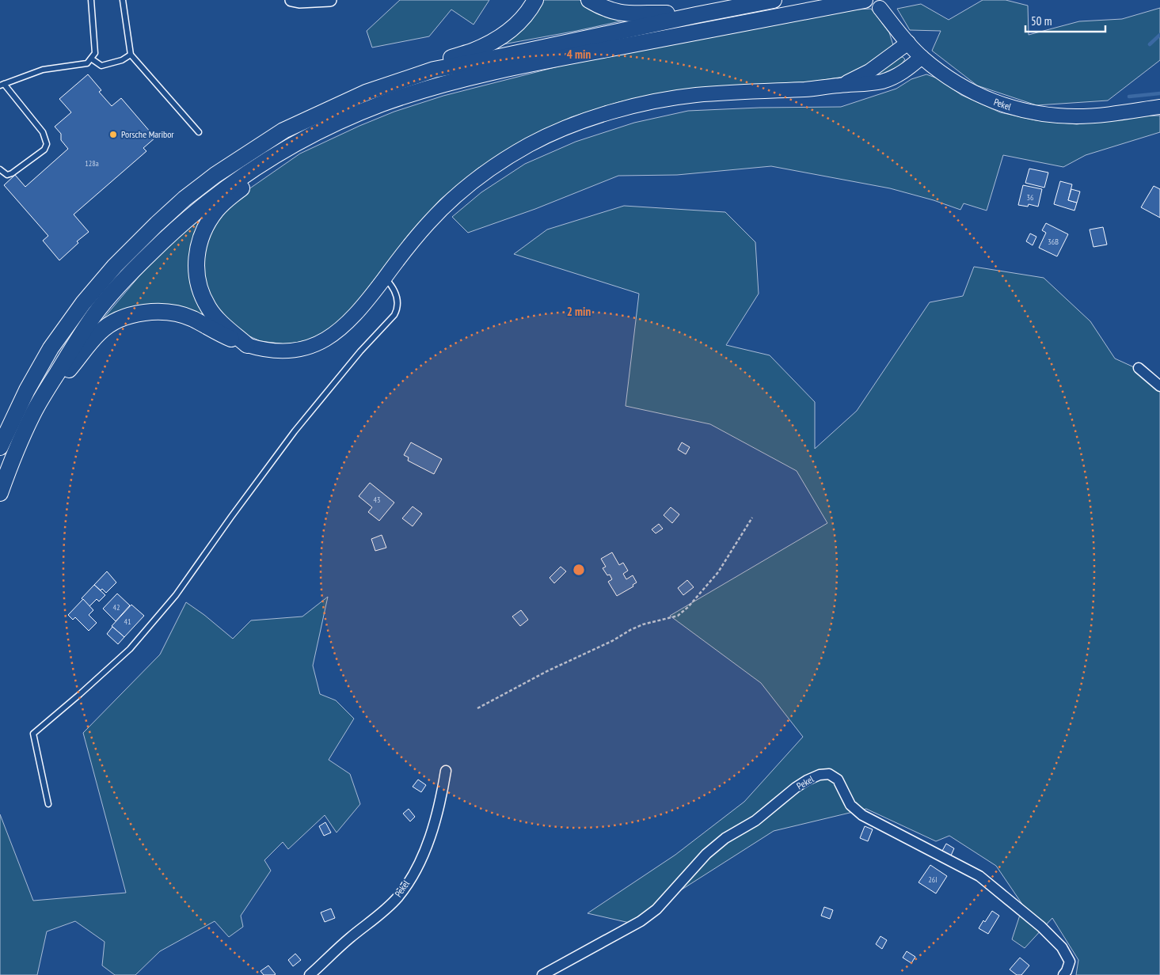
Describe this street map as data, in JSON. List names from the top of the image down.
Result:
{
  "streets": {
    "main road": ["Pekel"]
  },
  "places": ["Porsche Maribor"],
  "house_numbers": [
    "128a",
    "36",
    "36B",
    "43",
    "42",
    "41",
    "26I"
  ],
  "scale_bar": "50 m",
  "rings": ["4 min", "2 min"]
}
